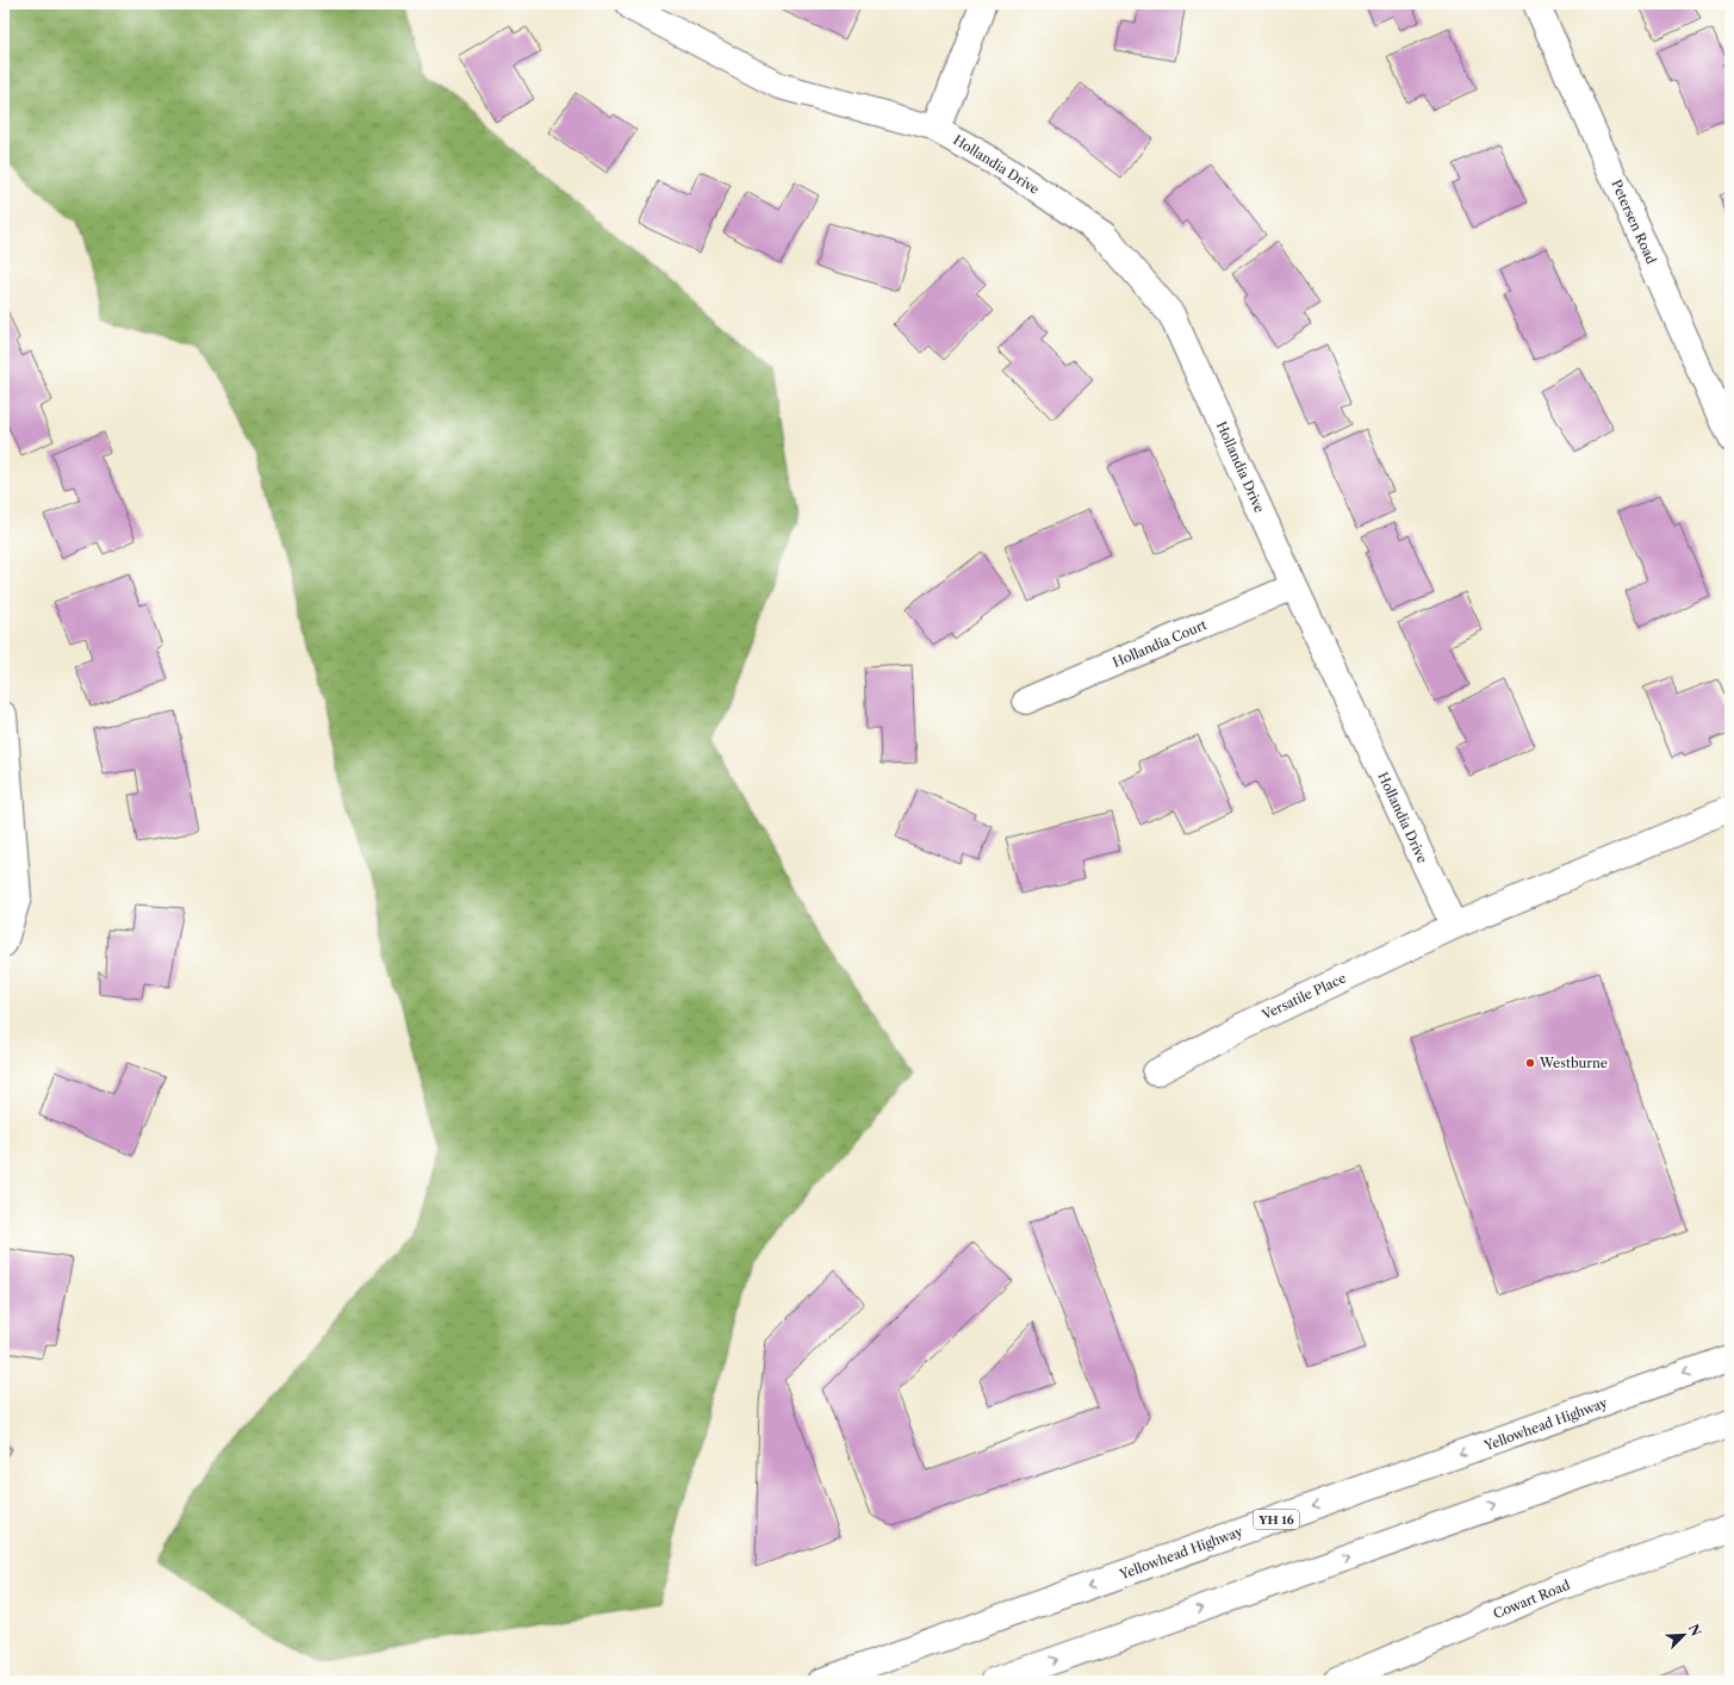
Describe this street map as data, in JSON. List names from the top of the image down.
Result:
{
  "streets": {
    "main road": [
      "Hollandia Drive",
      "Petersen Road",
      "Hollandia Court",
      "Versatile Place",
      "Yellowhead Highway",
      "YH 16",
      "Cowart Road"
    ]
  },
  "crossings": [
    ["Hollandia Drive", "Hollandia Court"],
    ["Hollandia Drive", "Versatile Place"]
  ],
  "places": ["Westburne"],
  "north": "top right"
}
